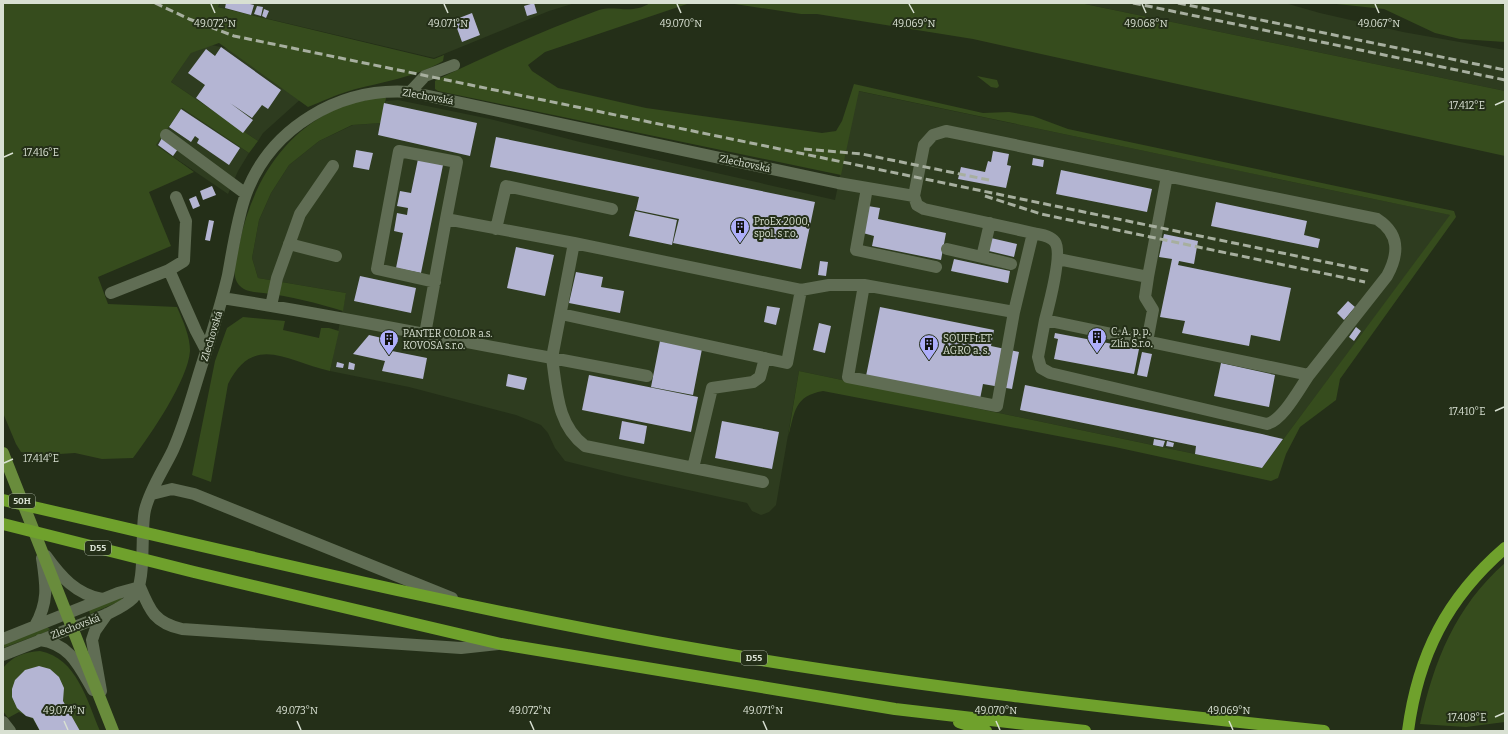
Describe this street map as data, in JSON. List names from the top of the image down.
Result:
{
  "streets": {
    "highway": ["D55"],
    "main road": ["50H"],
    "street": ["Zlechovská"]
  },
  "crossings": [
    ["Zlechovská", "50H"]
  ],
  "places": {
    "building": [
      "ProEx 2000, spol. s r.o.",
      "C. A. p. p. Zlín S.r.o.",
      "PANTER COLOR a.s. KOVOSA s.r.o.",
      "SOUFFLET AGRO a. s."
    ]
  },
  "coordinates": [
    "49.067°N",
    "49.072°N",
    "49.071°N",
    "49.070°N",
    "49.069°N",
    "49.068°N",
    "17.412°E",
    "17.416°E",
    "17.410°E",
    "17.414°E",
    "49.074°N",
    "49.073°N",
    "17.408°E"
  ]
}
